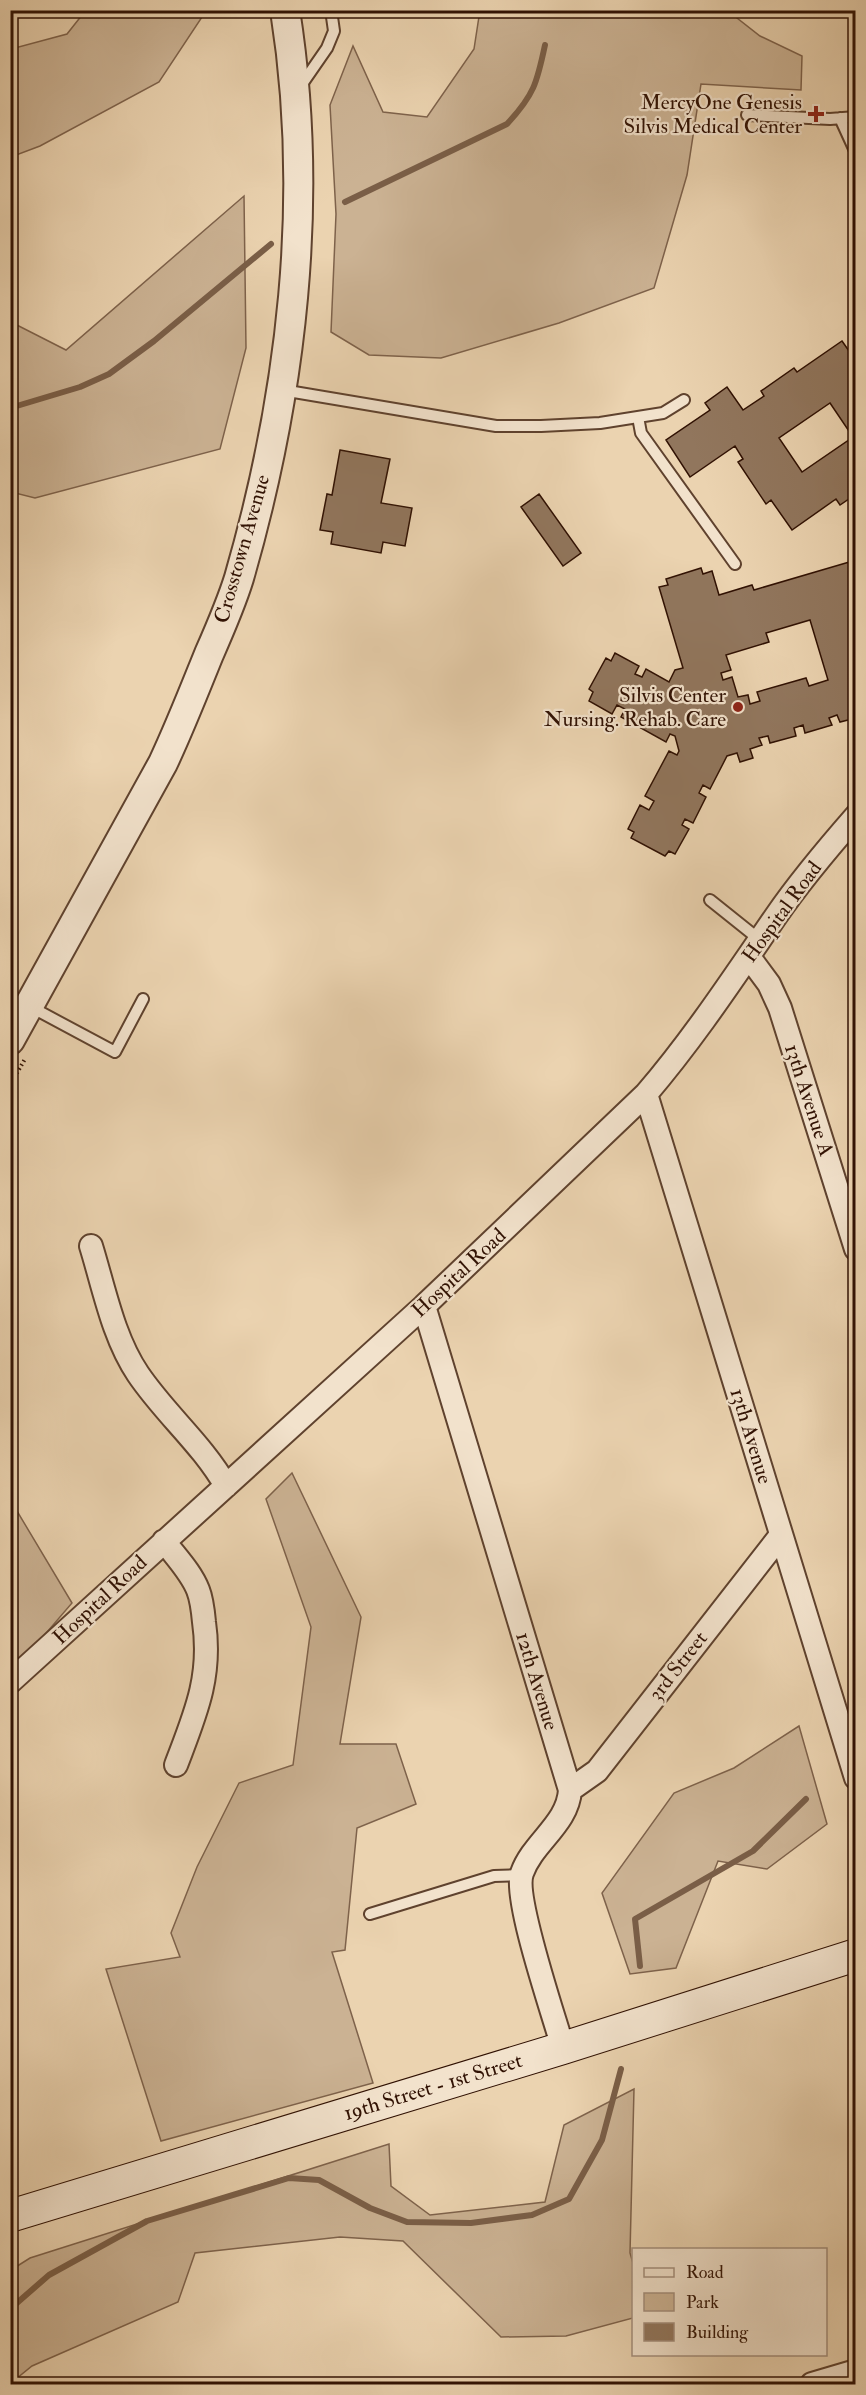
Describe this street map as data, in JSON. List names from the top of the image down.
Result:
{
  "streets": {
    "main road": ["19th Street - 1st Street"],
    "street": [
      "Crosstown Avenue",
      "Hospital Road",
      "13th Avenue A",
      "13th Avenue",
      "3rd Street",
      "12th Avenue"
    ]
  },
  "crossings": [
    ["Hospital Road", "13th Avenue A"],
    ["Hospital Road", "13th Avenue"],
    ["Hospital Road", "12th Avenue"],
    ["13th Avenue", "3rd Street"],
    ["3rd Street", "12th Avenue"]
  ],
  "places": {
    "health": ["MercyOne Genesis Silvis Medical Center"],
    "other": ["Silvis Center Nursing. Rehab. Care"]
  },
  "legend": ["Road", "Park", "Building"]
}
